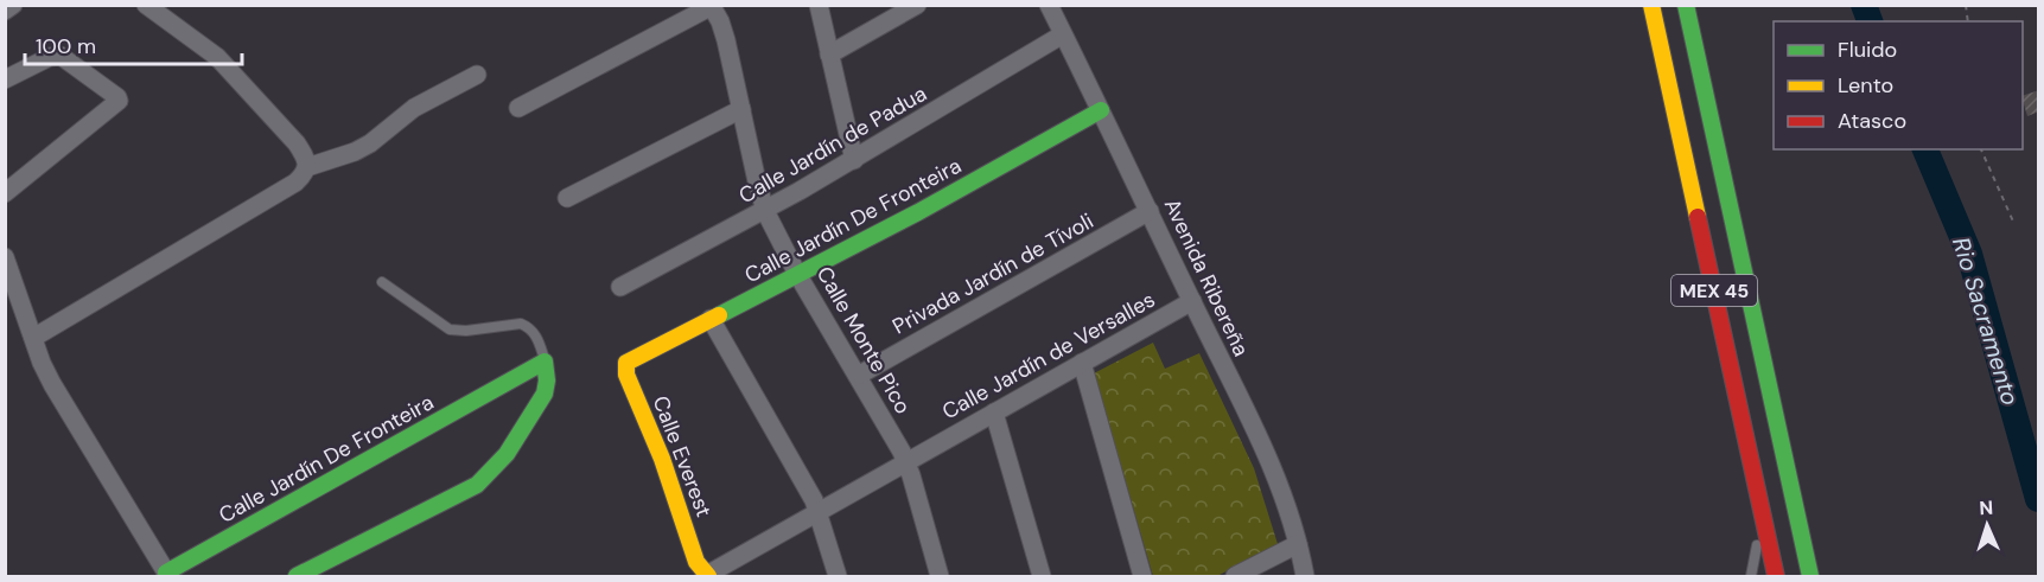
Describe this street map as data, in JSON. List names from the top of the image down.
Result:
{
  "streets": {
    "main road": ["Calle Jardín De Fronteira", "MEX 45", "Calle Everest"],
    "street": [
      "Calle Jardín de Padua",
      "Privada Jardín de Tívoli",
      "Avenida Ribereña",
      "Calle Monte Pico",
      "Calle Jardín de Versalles"
    ]
  },
  "crossings": [
    ["Calle Jardín de Padua", "Avenida Ribereña"],
    ["Calle Jardín de Padua", "Calle Monte Pico"],
    ["Calle Jardín De Fronteira", "Avenida Ribereña"],
    ["Calle Jardín De Fronteira", "Calle Monte Pico"],
    ["Calle Jardín De Fronteira", "Calle Everest"],
    ["Privada Jardín de Tívoli", "Avenida Ribereña"],
    ["Privada Jardín de Tívoli", "Calle Monte Pico"],
    ["Avenida Ribereña", "Calle Jardín de Versalles"],
    ["Calle Monte Pico", "Calle Jardín de Versalles"],
    ["Calle Jardín de Versalles", "Calle Everest"]
  ],
  "water": ["Rio Sacramento"],
  "legend": ["Fluido", "Lento", "Atasco"],
  "scale_bar": "100 m",
  "north": "top"
}
